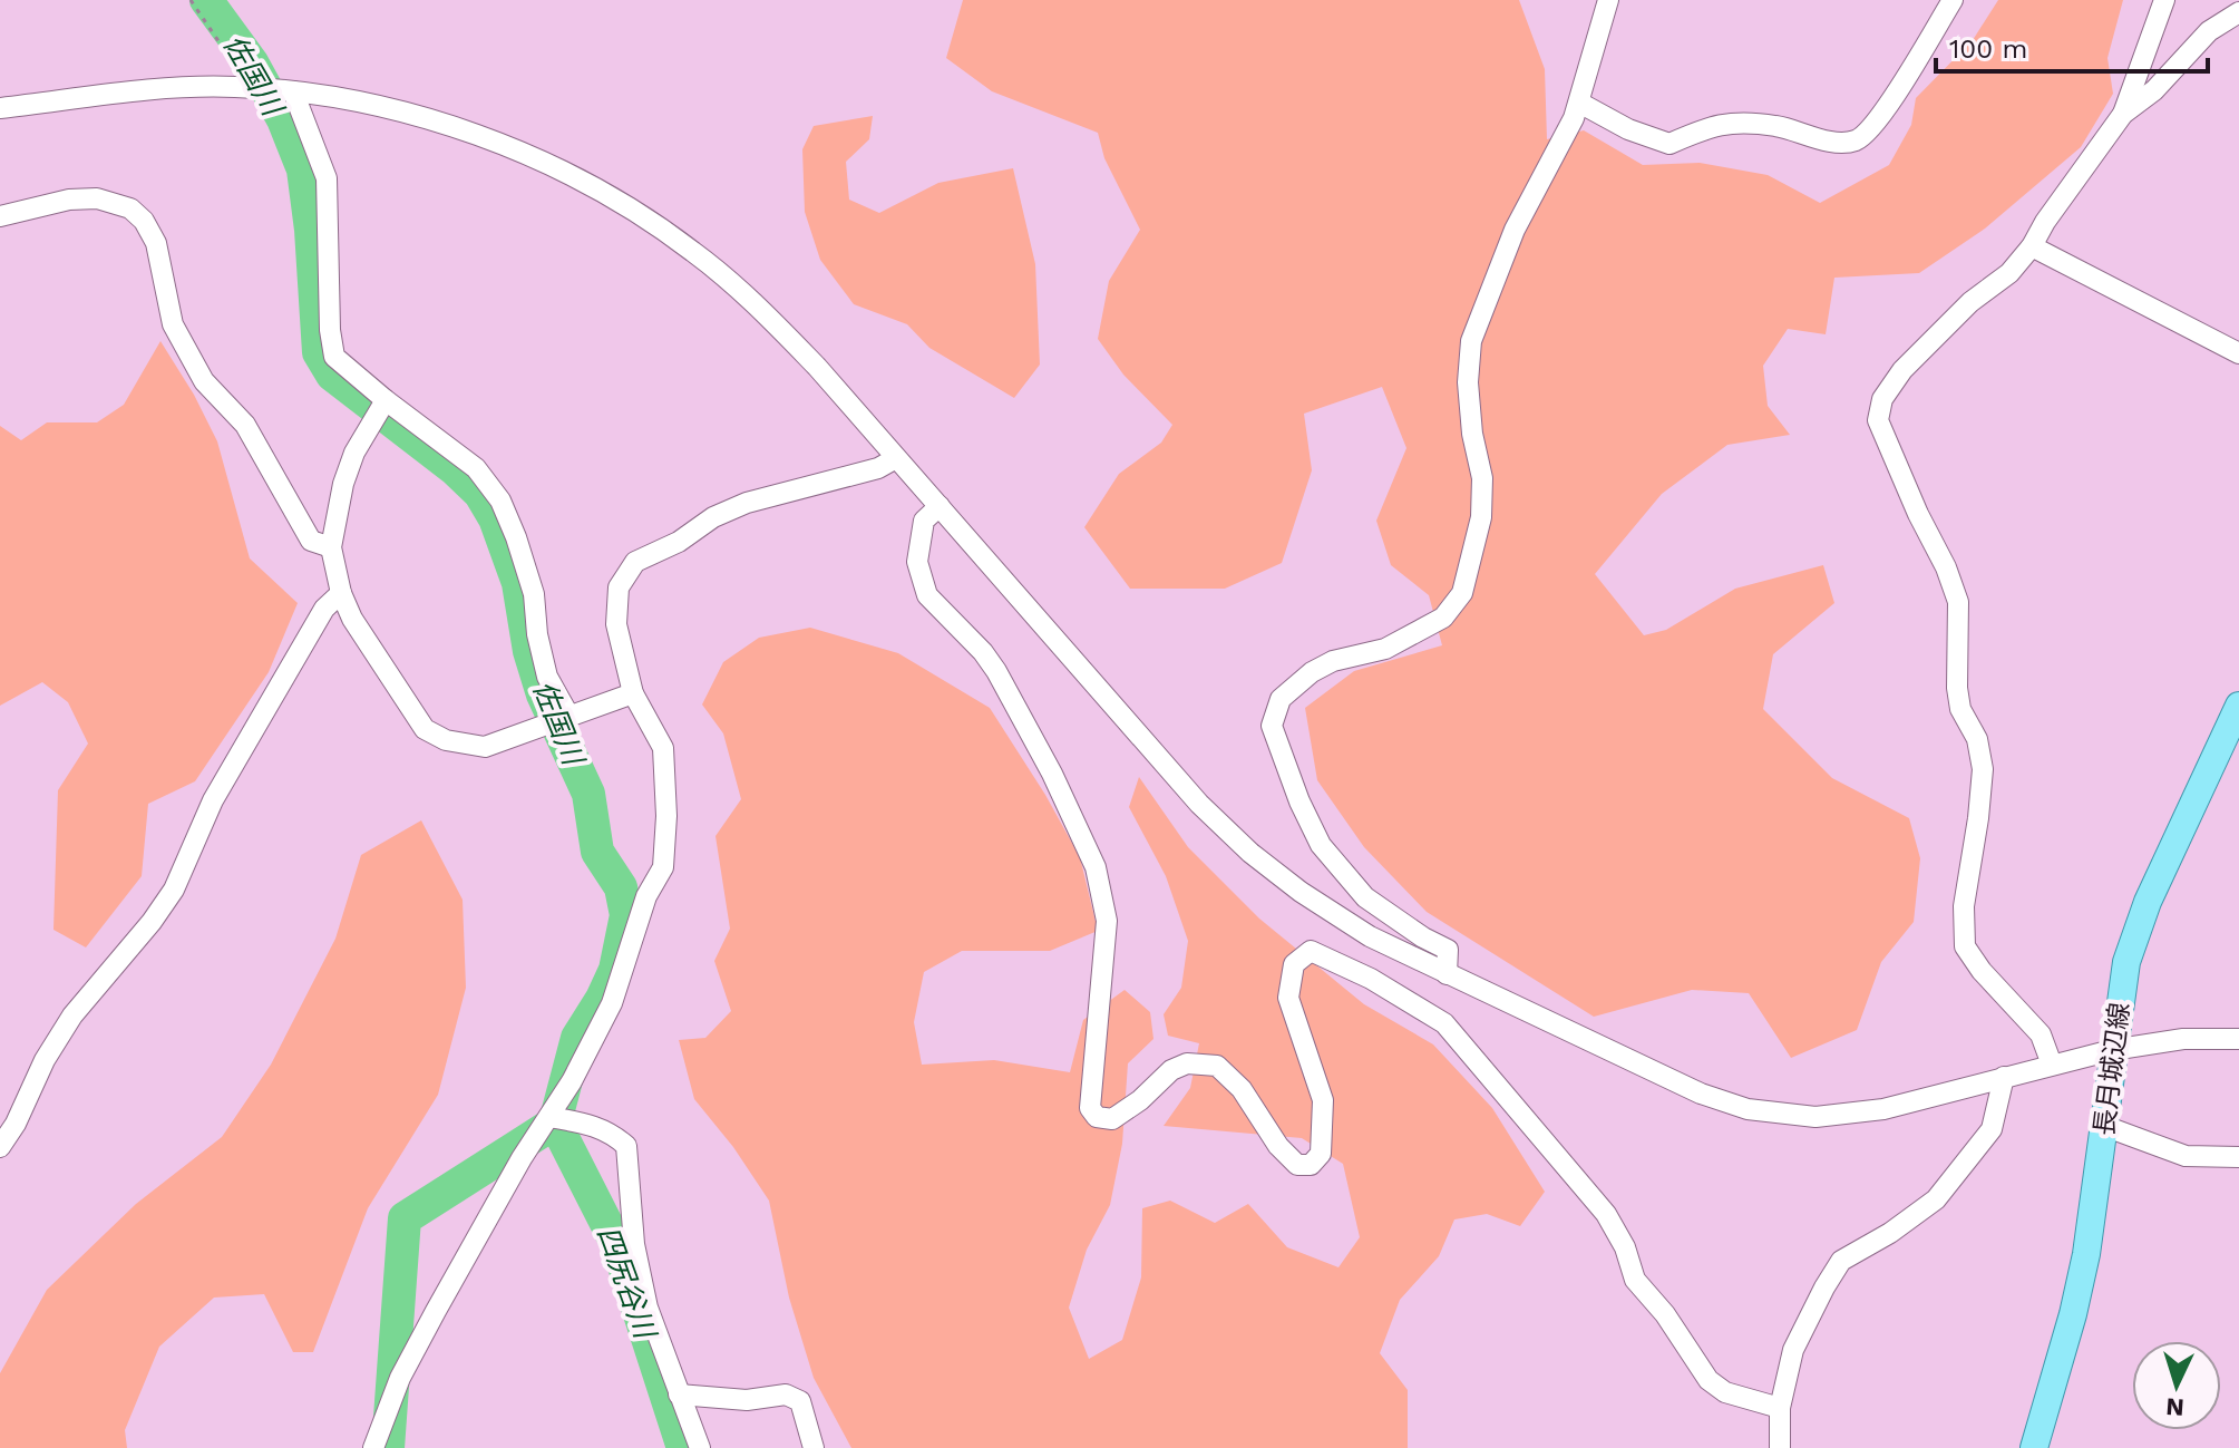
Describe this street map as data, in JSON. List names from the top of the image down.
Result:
{
  "streets": {
    "main road": ["長月城辺線"]
  },
  "water": ["佐国川", "四尻谷川"],
  "scale_bar": "100 m",
  "north": "bottom"
}
